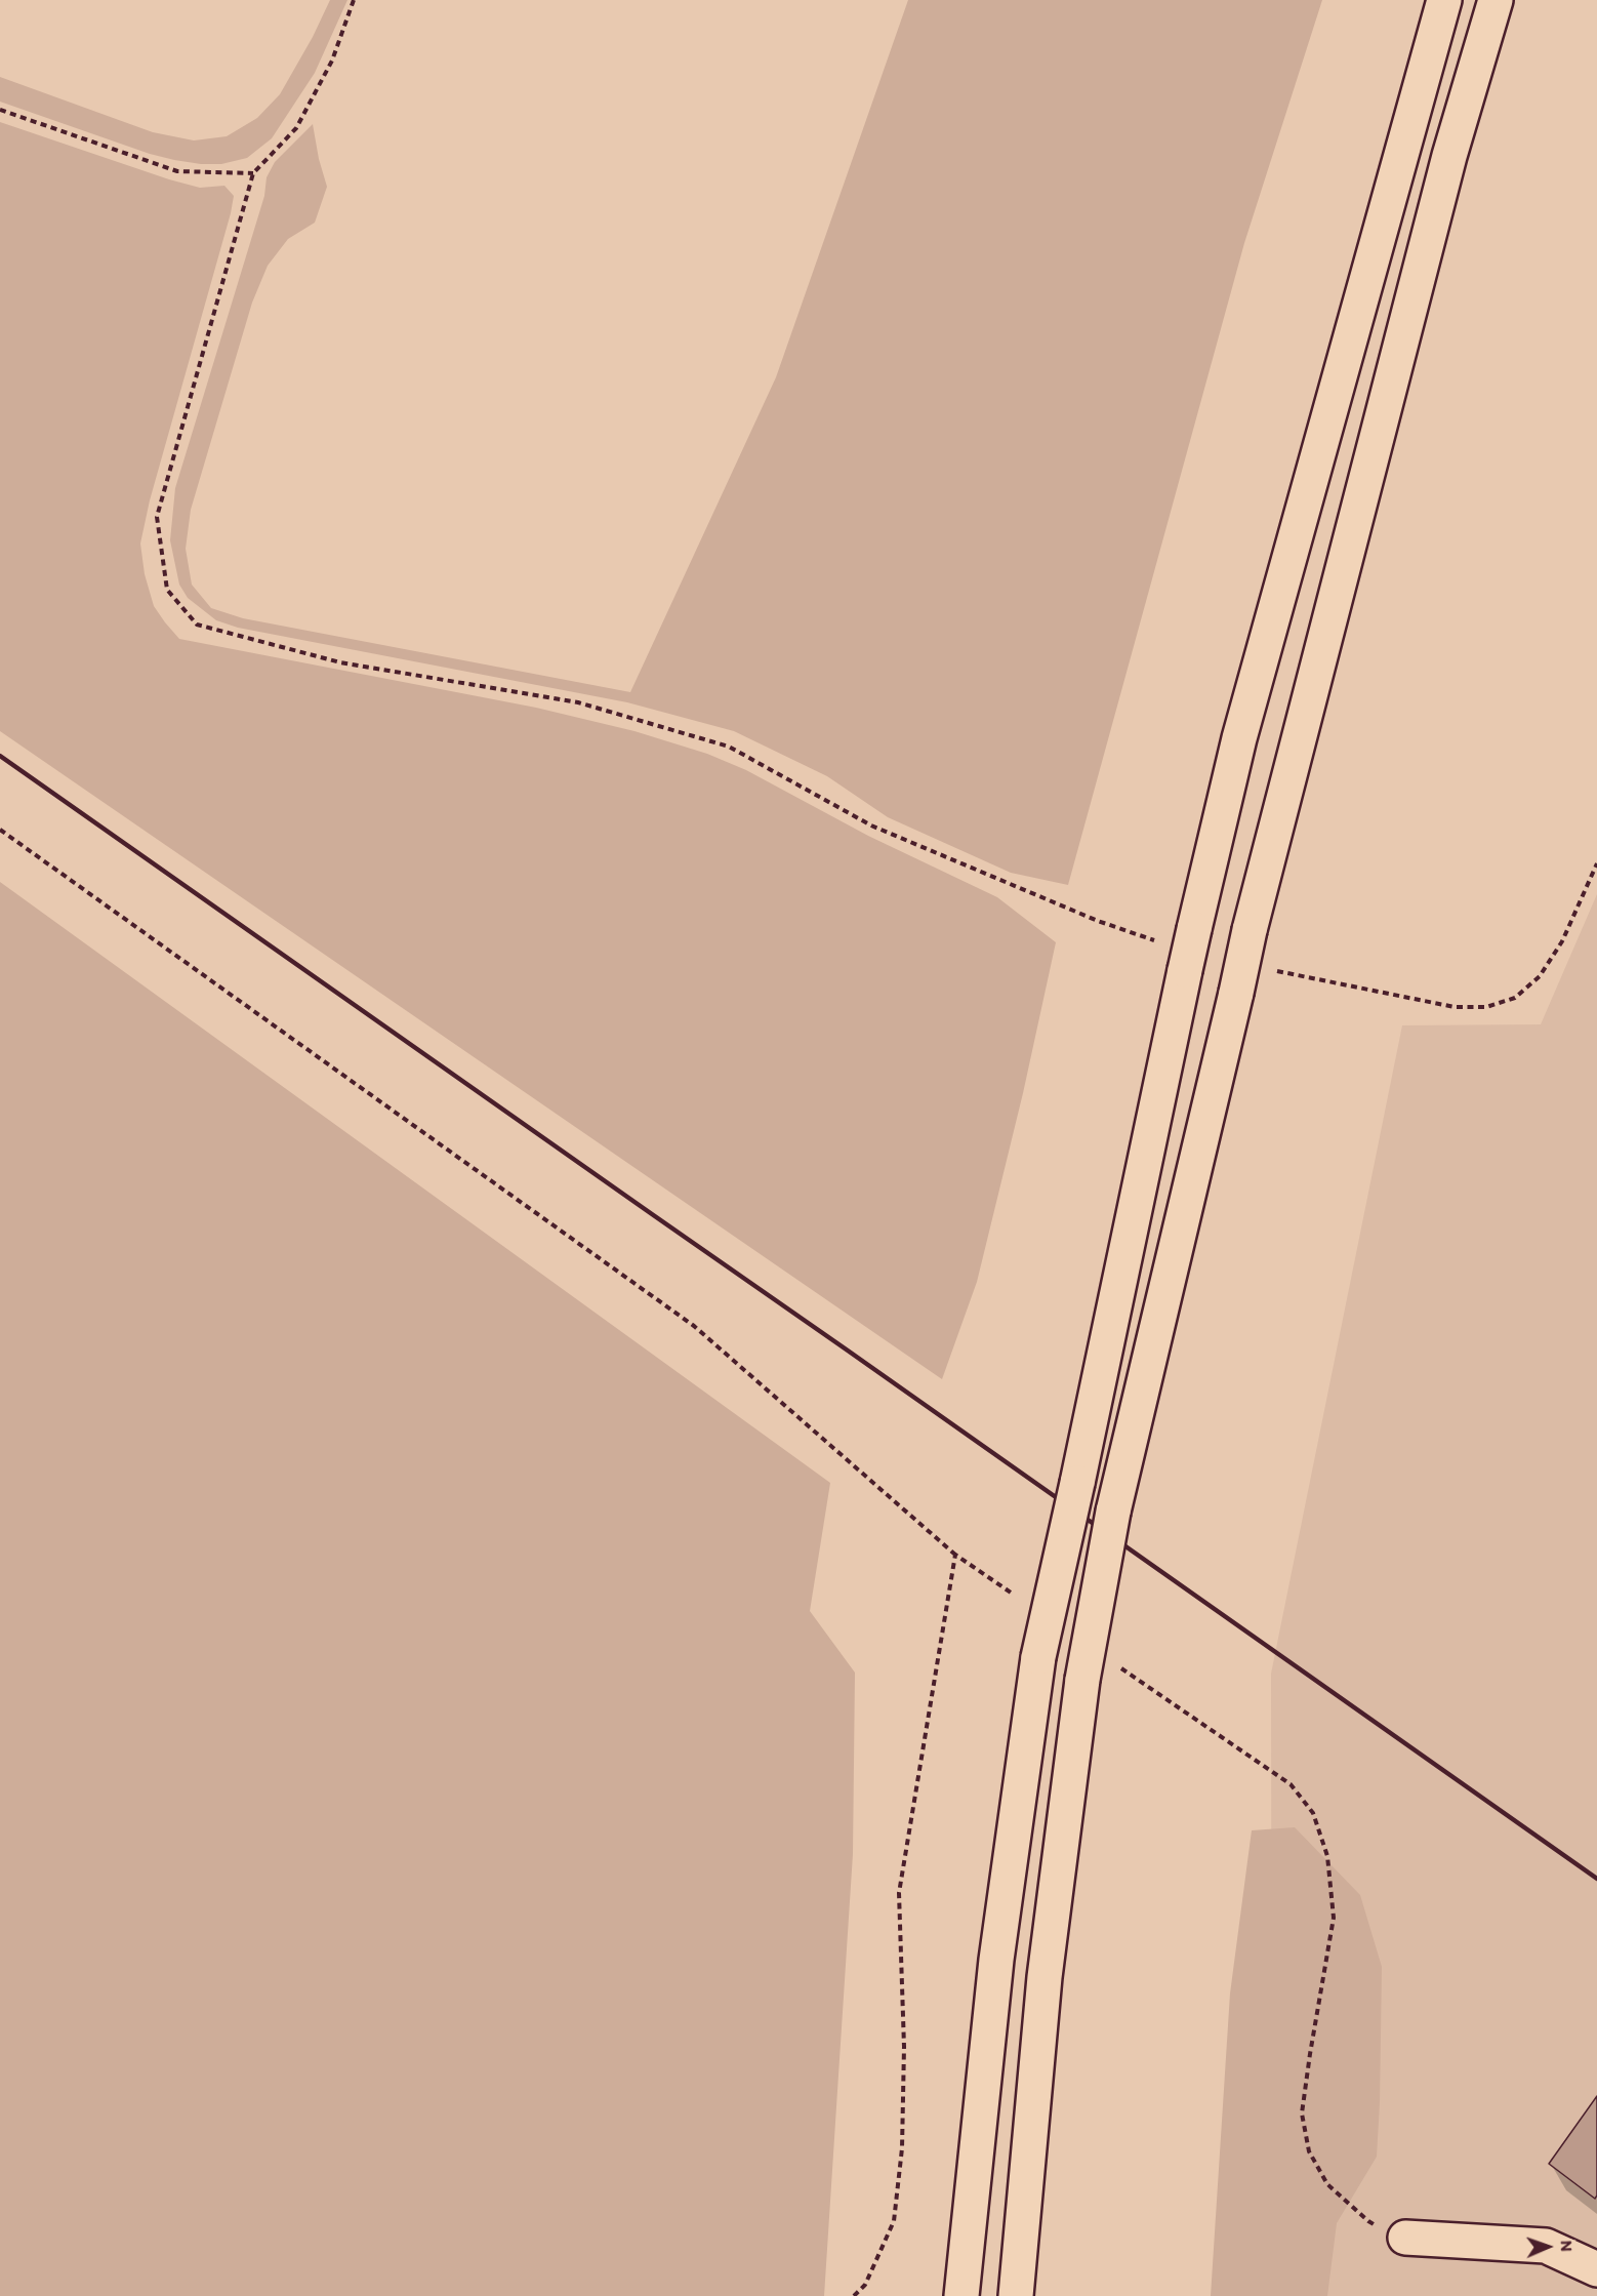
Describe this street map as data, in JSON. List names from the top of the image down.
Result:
{
  "north": "right"
}
